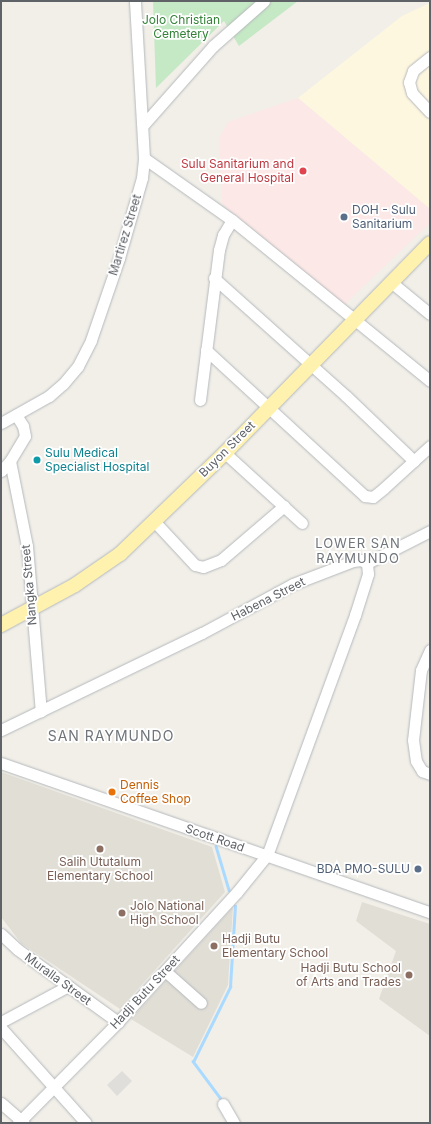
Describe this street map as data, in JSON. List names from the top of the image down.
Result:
{
  "streets": {
    "main road": ["Buyon Street"],
    "street": [
      "Martirez Street",
      "Nangka Street",
      "Habena Street",
      "Scott Road",
      "Muralla Street",
      "Hadji Butu Street"
    ]
  },
  "crossings": [
    ["Buyon Street", "Nangka Street"],
    ["Nangka Street", "Habena Street"],
    ["Scott Road", "Hadji Butu Street"],
    ["Muralla Street", "Hadji Butu Street"]
  ],
  "districts": ["LOWER SAN RAYMUNDO", "SAN RAYMUNDO"],
  "parks": ["Jolo Christian Cemetery"],
  "places": [
    "Sulu Sanitarium and General Hospital",
    "DOH - Sulu Sanitarium",
    "Sulu Medical Specialist Hospital",
    "Dennis Coffee Shop",
    "Salih Ututalum Elementary School",
    "BDA PMO-SULU",
    "Jolo National High School",
    "Hadji Butu Elementary School",
    "Hadji Butu School of Arts and Trades"
  ]
}
